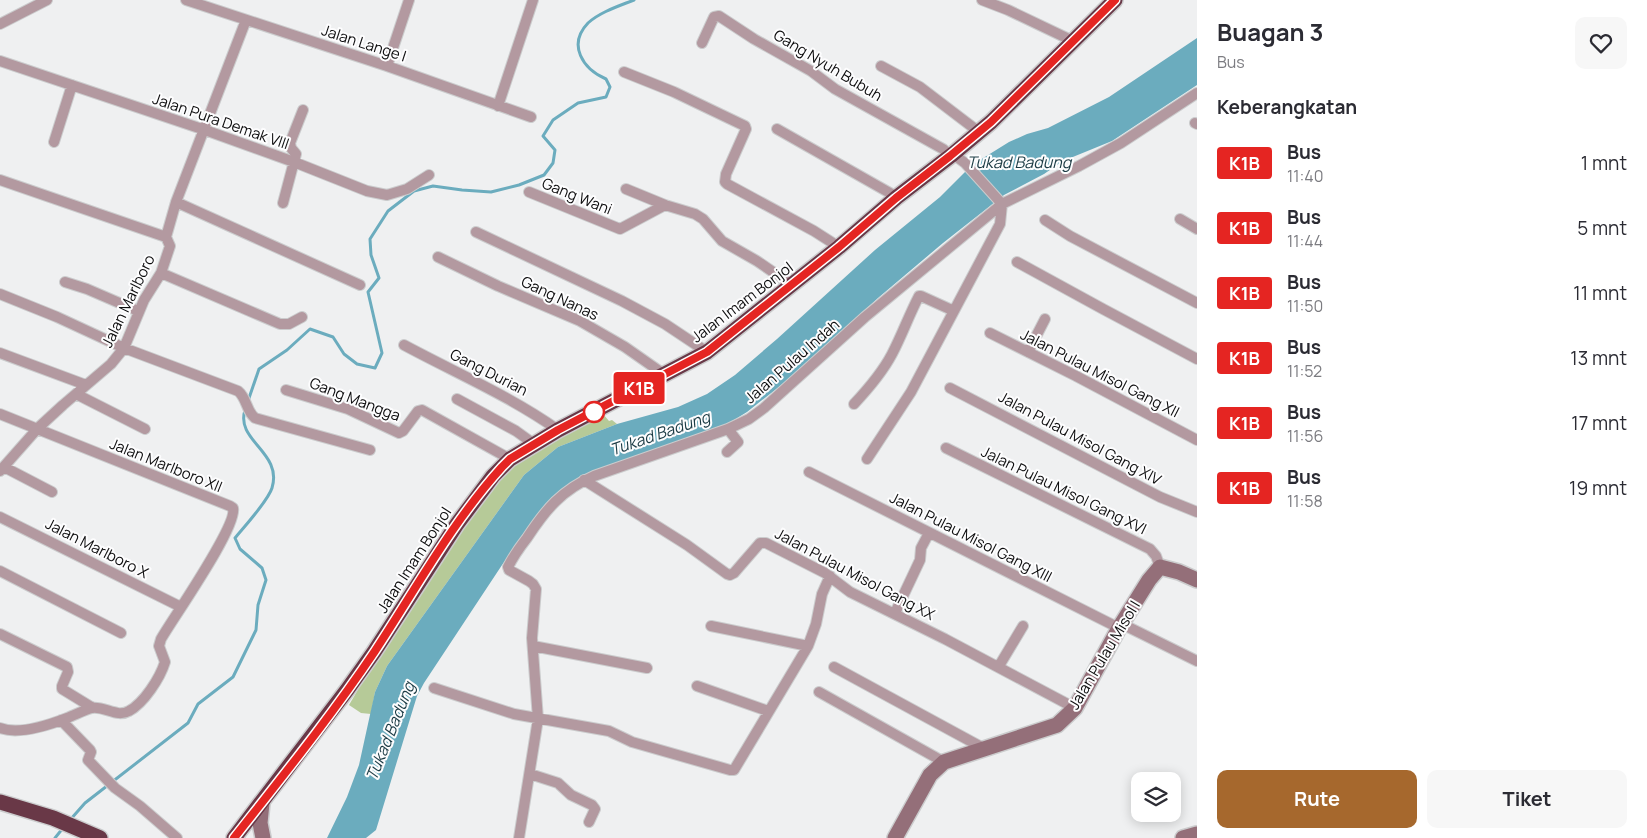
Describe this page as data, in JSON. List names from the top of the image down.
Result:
{
  "streets": {
    "highway": ["Jalan Imam Bonjol"],
    "street": [
      "Jalan Lange I",
      "Gang Nyuh Bubuh",
      "Jalan Pura Demak VIII",
      "Gang Wani",
      "Gang Nanas",
      "Jalan Marlboro",
      "Jalan Pulau Indah",
      "Gang Durian",
      "Jalan Pulau Misol Gang XII",
      "Gang Mangga",
      "Jalan Pulau Misol Gang XIV",
      "Jalan Marlboro XII",
      "Jalan Pulau Misol Gang XVI",
      "Jalan Pulau Misol Gang XIII",
      "Jalan Marlboro X",
      "Jalan Pulau Misol Gang XX",
      "Jalan Pulau Misol I"
    ]
  },
  "crossings": [
    ["Jalan Lange I", "Jalan Marlboro"],
    ["Gang Nyuh Bubuh", "Jalan Imam Bonjol"],
    ["Jalan Pura Demak VIII", "Jalan Marlboro"],
    ["Gang Nanas", "Jalan Imam Bonjol"],
    ["Jalan Marlboro", "Jalan Marlboro XII"],
    ["Jalan Imam Bonjol", "Gang Durian"],
    ["Jalan Imam Bonjol", "Gang Mangga"],
    ["Jalan Pulau Indah", "Jalan Pulau Misol Gang XX"],
    ["Jalan Marlboro XII", "Jalan Marlboro X"],
    ["Jalan Pulau Misol Gang XVI", "Jalan Pulau Misol I"],
    ["Jalan Pulau Misol Gang XIII", "Jalan Pulau Misol I"],
    ["Jalan Pulau Misol Gang XX", "Jalan Pulau Misol I"]
  ],
  "water": ["Tukad Badung"],
  "lines": ["bus line K1B"],
  "page": {
    "on_map": "K1B",
    "heading": [
      ["Buagan 3", "Bus"],
      "Keberangkatan"
    ],
    "list": [
      {
        "mark": "K1B",
        "name": "Bus",
        "note": "11:40",
        "value": "1 mnt"
      },
      {
        "mark": "K1B",
        "name": "Bus",
        "note": "11:44",
        "value": "5 mnt"
      },
      {
        "mark": "K1B",
        "name": "Bus",
        "note": "11:50",
        "value": "11 mnt"
      },
      {
        "mark": "K1B",
        "name": "Bus",
        "note": "11:52",
        "value": "13 mnt"
      },
      {
        "mark": "K1B",
        "name": "Bus",
        "note": "11:56",
        "value": "17 mnt"
      },
      {
        "mark": "K1B",
        "name": "Bus",
        "note": "11:58",
        "value": "19 mnt"
      }
    ],
    "buttons": ["Rute", "Tiket"]
  }
}
